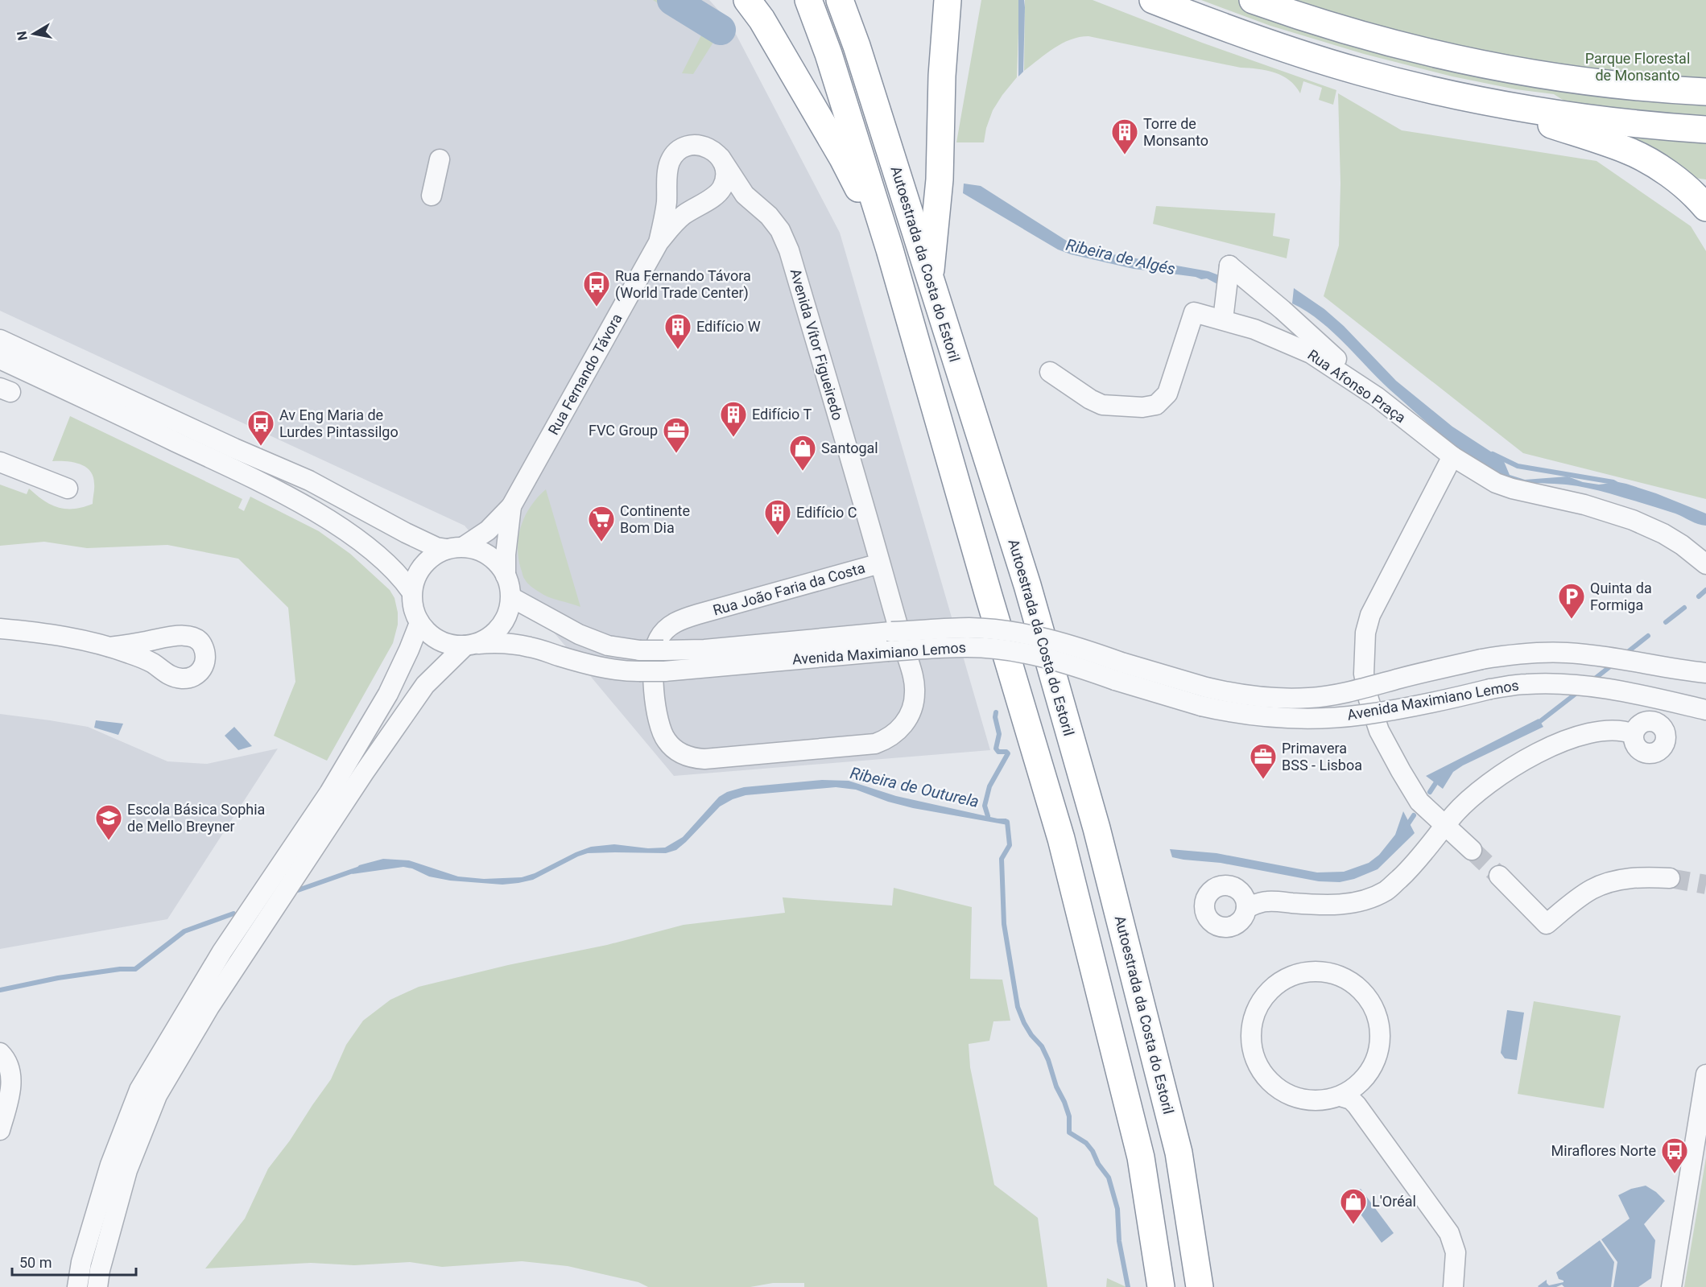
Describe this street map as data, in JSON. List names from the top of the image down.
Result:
{
  "streets": {
    "highway": ["Autoestrada da Costa do Estoril"],
    "street": [
      "Avenida Vítor Figueiredo",
      "Rua Fernando Távora",
      "Rua Afonso Praça",
      "Rua João Faria da Costa",
      "Avenida Maximiano Lemos"
    ]
  },
  "crossings": [
    ["Avenida Vítor Figueiredo", "Rua Fernando Távora"],
    ["Avenida Vítor Figueiredo", "Rua João Faria da Costa"],
    ["Rua Fernando Távora", "Avenida Maximiano Lemos"]
  ],
  "water": ["Ribeira de Algés", "Ribeira de Outurela"],
  "parks": ["Parque Florestal de Monsanto"],
  "places": {
    "building": [
      "Torre de Monsanto",
      "Edifício W",
      "Edifício T",
      "Edifício C"
    ],
    "bus stop": ["Rua Fernando Távora (World Trade Center)", "Av Eng Maria de Lurdes Pintassilgo", "Miraflores Norte"],
    "office": ["FVC Group", "Primavera BSS - Lisboa"],
    "shop": ["Santogal", "L'Oréal"],
    "supermarket": ["Continente Bom Dia"],
    "parking": ["Quinta da Formiga"],
    "school or university": ["Escola Básica Sophia de Mello Breyner"]
  },
  "scale_bar": "50 m",
  "north": "left"
}
